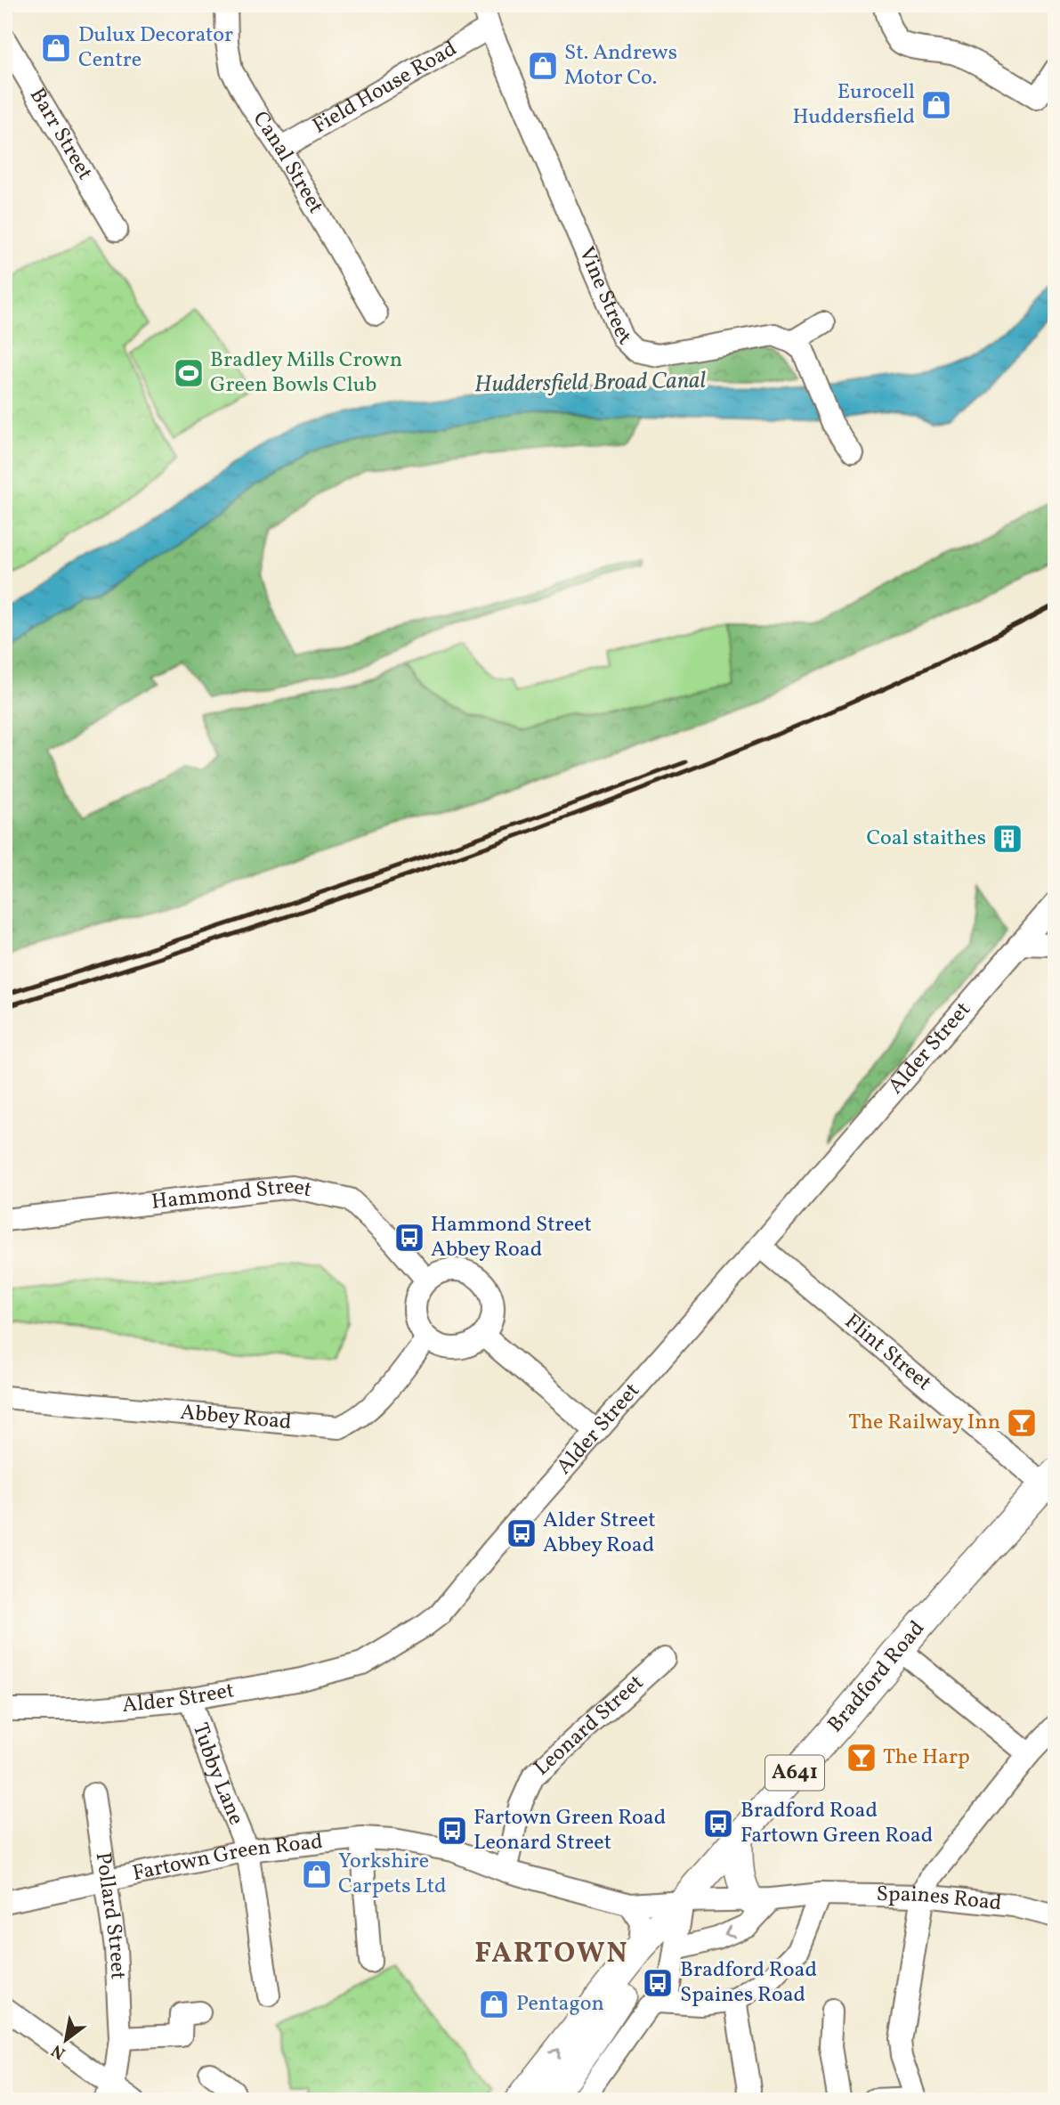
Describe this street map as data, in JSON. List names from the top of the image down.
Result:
{
  "streets": {
    "main road": ["Bradford Road", "A641"],
    "street": [
      "Field House Road",
      "Barr Street",
      "Canal Street",
      "Vine Street",
      "Alder Street",
      "Hammond Street",
      "Flint Street",
      "Abbey Road",
      "Leonard Street",
      "Tubby Lane",
      "Fartown Green Road",
      "Spaines Road",
      "Pollard Street"
    ]
  },
  "crossings": [
    ["Field House Road", "Canal Street"],
    ["Field House Road", "Vine Street"],
    ["Alder Street", "Flint Street"],
    ["Alder Street", "Tubby Lane"],
    ["Hammond Street", "Abbey Road"],
    ["Flint Street", "Bradford Road"],
    ["Bradford Road", "A641"],
    ["Bradford Road", "Fartown Green Road"],
    ["Bradford Road", "Spaines Road"],
    ["Leonard Street", "Fartown Green Road"],
    ["A641", "Fartown Green Road"],
    ["A641", "Spaines Road"],
    ["Tubby Lane", "Fartown Green Road"],
    ["Fartown Green Road", "Spaines Road"],
    ["Fartown Green Road", "Pollard Street"]
  ],
  "districts": ["FARTOWN"],
  "water": ["Huddersfield Broad Canal"],
  "places": {
    "shop": [
      "Dulux Decorator Centre",
      "St. Andrews Motor Co.",
      "Eurocell Huddersfield",
      "Yorkshire Carpets Ltd",
      "Pentagon"
    ],
    "sports": ["Bradley Mills Crown Green Bowls Club"],
    "building": ["Coal staithes"],
    "bus stop": [
      "Hammond Street Abbey Road",
      "Alder Street Abbey Road",
      "Bradford Road Fartown Green Road",
      "Fartown Green Road Leonard Street",
      "Bradford Road Spaines Road"
    ],
    "bar": ["The Railway Inn", "The Harp"]
  },
  "north": "bottom left"
}
